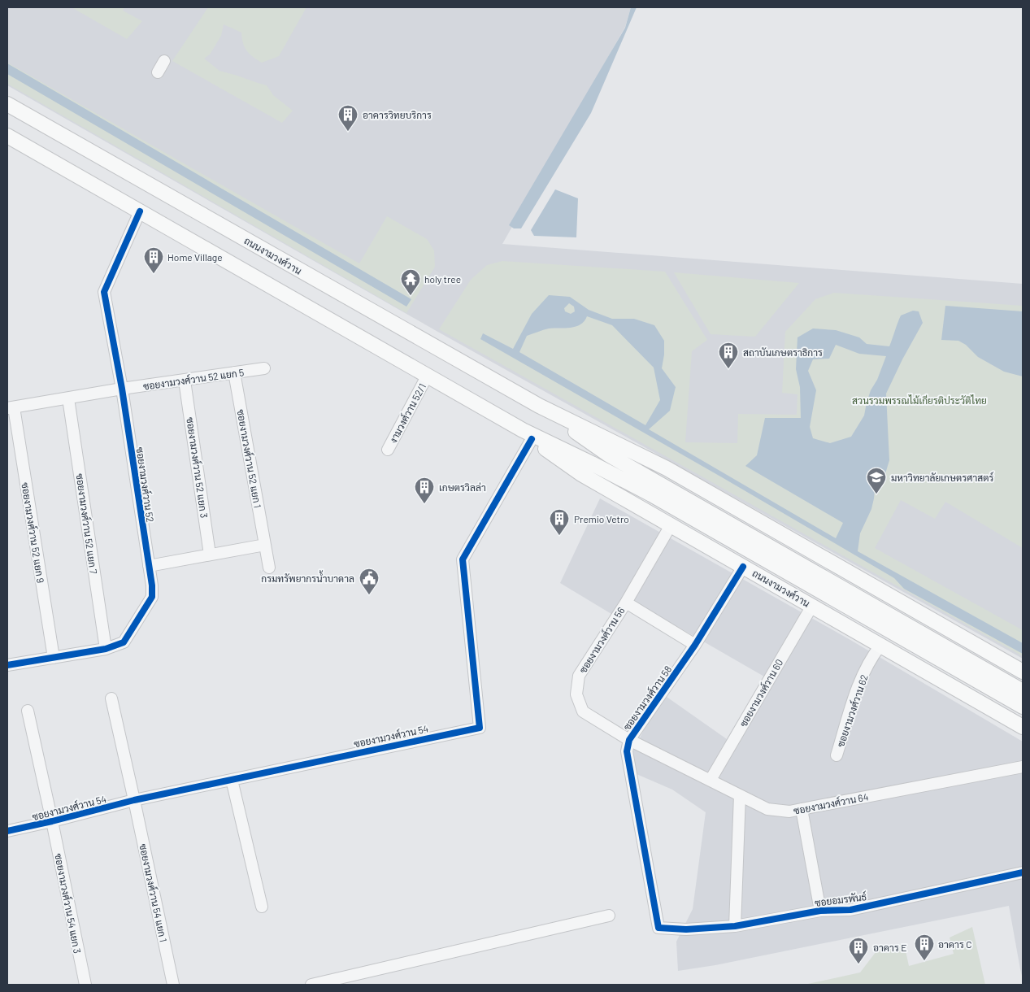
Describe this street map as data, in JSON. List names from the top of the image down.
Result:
{
  "streets": {
    "main road": ["ถนนงามวงศ์วาน"],
    "street": [
      "ซอยงามวงศ์วาน 52 แยก 5",
      "งามวงศ์วาน 52/1",
      "ซอยงามวงศ์วาน 52 แยก 1",
      "ซอยงามวงศ์วาน 52 แยก 3",
      "ซอยงามวงศ์วาน 52",
      "ซอยงามวงศ์วาน 52 แยก 7",
      "ซอยงามวงศ์วาน 52 แยก 9",
      "ซอยงามวงศ์วาน 56",
      "ซอยงามวงศ์วาน 60",
      "ซอยงามวงศ์วาน 58",
      "ซอยงามวงศ์วาน 62",
      "ซอยงามวงศ์วาน 54",
      "ซอยงามวงศ์วาน 64",
      "ซอยงามวงศ์วาน 54 แยก 1",
      "ซอยอมรพันธ์",
      "ซอยงามวงศ์วาน 54 แยก 3"
    ]
  },
  "crossings": [
    ["ถนนงามวงศ์วาน", "งามวงศ์วาน 52/1"],
    ["ถนนงามวงศ์วาน", "ซอยงามวงศ์วาน 52"],
    ["ถนนงามวงศ์วาน", "ซอยงามวงศ์วาน 56"],
    ["ถนนงามวงศ์วาน", "ซอยงามวงศ์วาน 60"],
    ["ถนนงามวงศ์วาน", "ซอยงามวงศ์วาน 58"],
    ["ถนนงามวงศ์วาน", "ซอยงามวงศ์วาน 62"],
    ["ถนนงามวงศ์วาน", "ซอยงามวงศ์วาน 54"],
    ["ซอยงามวงศ์วาน 52 แยก 5", "ซอยงามวงศ์วาน 52 แยก 1"],
    ["ซอยงามวงศ์วาน 52 แยก 5", "ซอยงามวงศ์วาน 52 แยก 3"],
    ["ซอยงามวงศ์วาน 52 แยก 5", "ซอยงามวงศ์วาน 52"],
    ["ซอยงามวงศ์วาน 52 แยก 5", "ซอยงามวงศ์วาน 52 แยก 7"],
    ["ซอยงามวงศ์วาน 52 แยก 5", "ซอยงามวงศ์วาน 52 แยก 9"],
    ["ซอยงามวงศ์วาน 52", "ซอยงามวงศ์วาน 52 แยก 7"],
    ["ซอยงามวงศ์วาน 52", "ซอยงามวงศ์วาน 52 แยก 9"],
    ["ซอยงามวงศ์วาน 56", "ซอยงามวงศ์วาน 58"],
    ["ซอยงามวงศ์วาน 56", "ซอยงามวงศ์วาน 64"],
    ["ซอยงามวงศ์วาน 60", "ซอยงามวงศ์วาน 64"],
    ["ซอยงามวงศ์วาน 58", "ซอยงามวงศ์วาน 64"],
    ["ซอยงามวงศ์วาน 58", "ซอยอมรพันธ์"],
    ["ซอยงามวงศ์วาน 54", "ซอยงามวงศ์วาน 54 แยก 1"],
    ["ซอยงามวงศ์วาน 54", "ซอยงามวงศ์วาน 54 แยก 3"]
  ],
  "parks": ["สวนรวมพรรณไม้เกียรติประวัติไทย"],
  "places": {
    "building": [
      "อาคารวิทยบริการ",
      "Home Village",
      "สถาบันเกษตราธิการ",
      "เกษตรวิลล่า",
      "Premio Vetro",
      "อาคาร C",
      "อาคาร E"
    ],
    "temple": ["holy tree"],
    "school or university": ["มหาวิทยาลัยเกษตรศาสตร์"],
    "public building": ["กรมทรัพยากรน้ำบาดาล"]
  }
}
